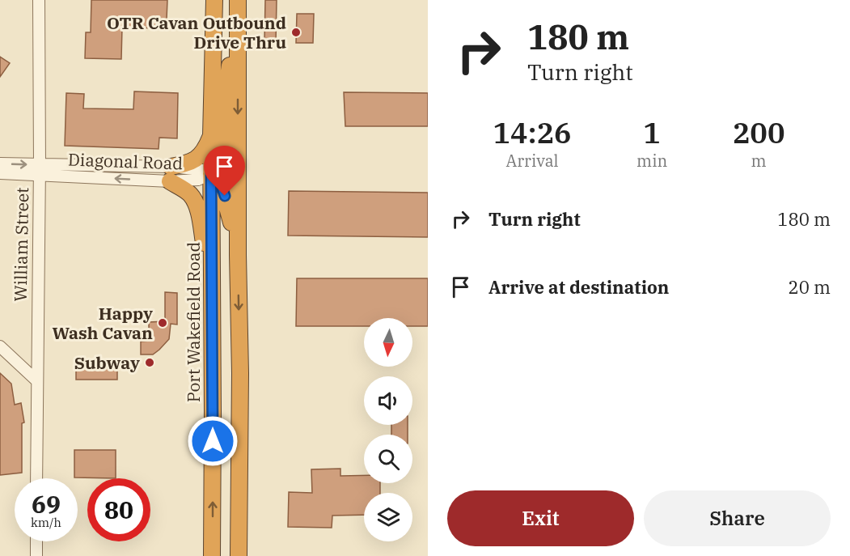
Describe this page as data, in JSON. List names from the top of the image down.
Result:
{
  "streets": {
    "highway": ["Port Wakefield Road"],
    "street": ["Diagonal Road", "William Street"]
  },
  "crossings": [
    ["Diagonal Road", "William Street"],
    ["Diagonal Road", "Port Wakefield Road"]
  ],
  "places": ["OTR Cavan Outbound Drive Thru", "Happy Wash Cavan", "Subway"],
  "north": "bottom",
  "page": {
    "turn": ["180 m", "Turn right"],
    "eta": [
      "14:26",
      "Arrival",
      "1",
      "min",
      "200",
      "m"
    ],
    "list": [
      {
        "name": "Turn right",
        "value": "180 m"
      },
      {
        "name": "Arrive at destination",
        "value": "20 m"
      }
    ],
    "speed": "69 km/h",
    "limit": "80",
    "buttons": ["Exit", "Share"]
  }
}
